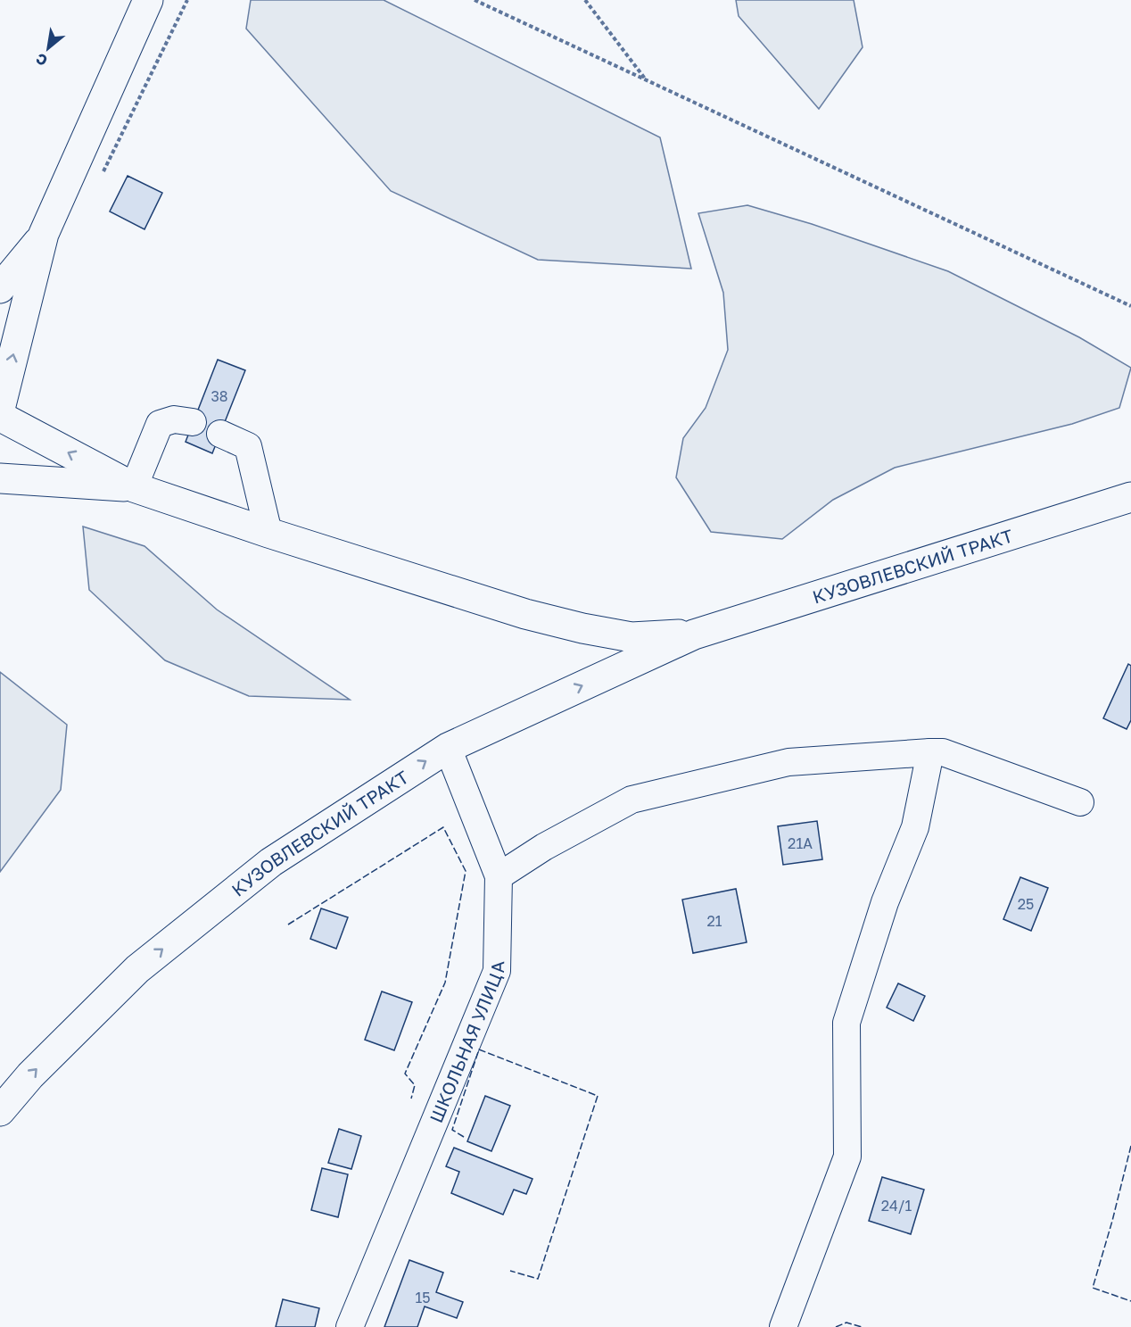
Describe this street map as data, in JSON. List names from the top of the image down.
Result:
{
  "streets": {
    "main road": ["КУЗОВЛЕВСКИЙ ТРАКТ"],
    "street": ["ШКОЛЬНАЯ УЛИЦА"]
  },
  "crossings": [
    ["КУЗОВЛЕВСКИЙ ТРАКТ", "ШКОЛЬНАЯ УЛИЦА"]
  ],
  "house_numbers": [
    "38",
    "21А",
    "25",
    "21",
    "24/1",
    "15"
  ],
  "north": "bottom left"
}
